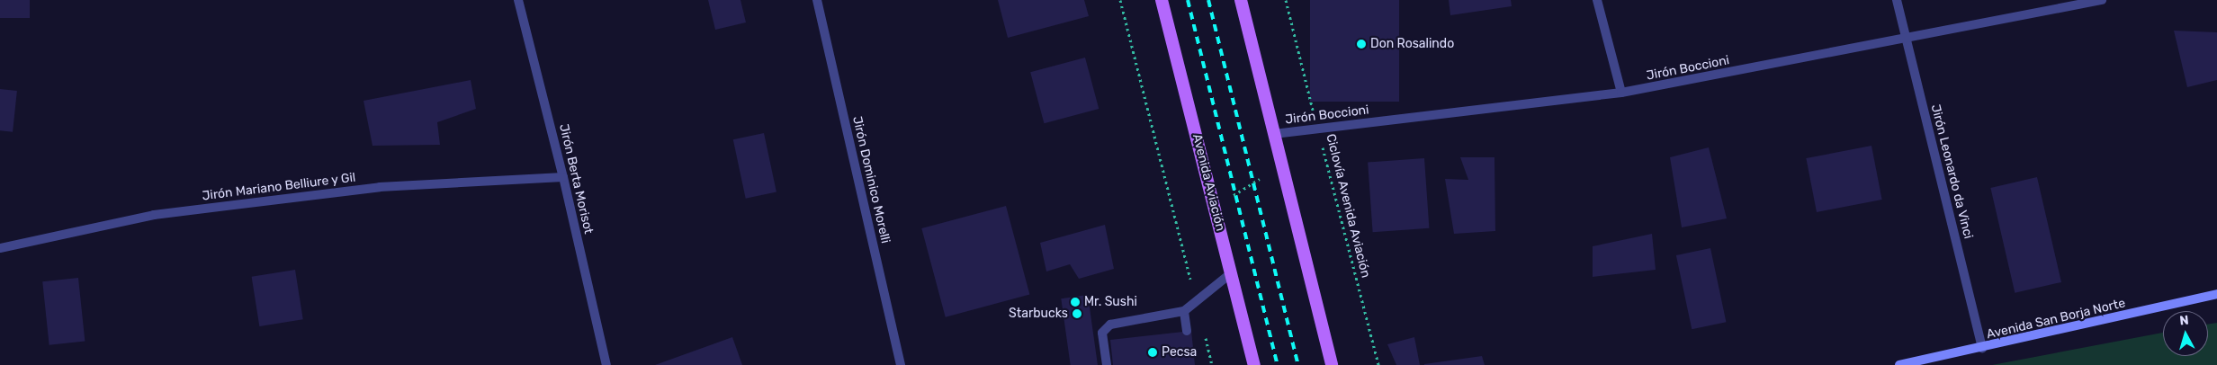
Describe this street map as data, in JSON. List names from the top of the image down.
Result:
{
  "streets": {
    "main road": ["Avenida Aviación", "Avenida San Borja Norte"],
    "street": [
      "Jirón Boccioni",
      "Jirón Leonardo da Vinci",
      "Jirón Berta Morisot",
      "Jirón Dominico Morelli",
      "Jirón Mariano Belliure y Gil"
    ],
    "path": ["Ciclovía Avenida Aviación"]
  },
  "crossings": [
    ["Jirón Boccioni", "Jirón Leonardo da Vinci"],
    ["Jirón Boccioni", "Ciclovía Avenida Aviación"],
    ["Jirón Leonardo da Vinci", "Avenida San Borja Norte"],
    ["Jirón Berta Morisot", "Jirón Mariano Belliure y Gil"]
  ],
  "places": [
    "Don Rosalindo",
    "Mr. Sushi",
    "Starbucks",
    "Pecsa"
  ],
  "north": "top"
}
